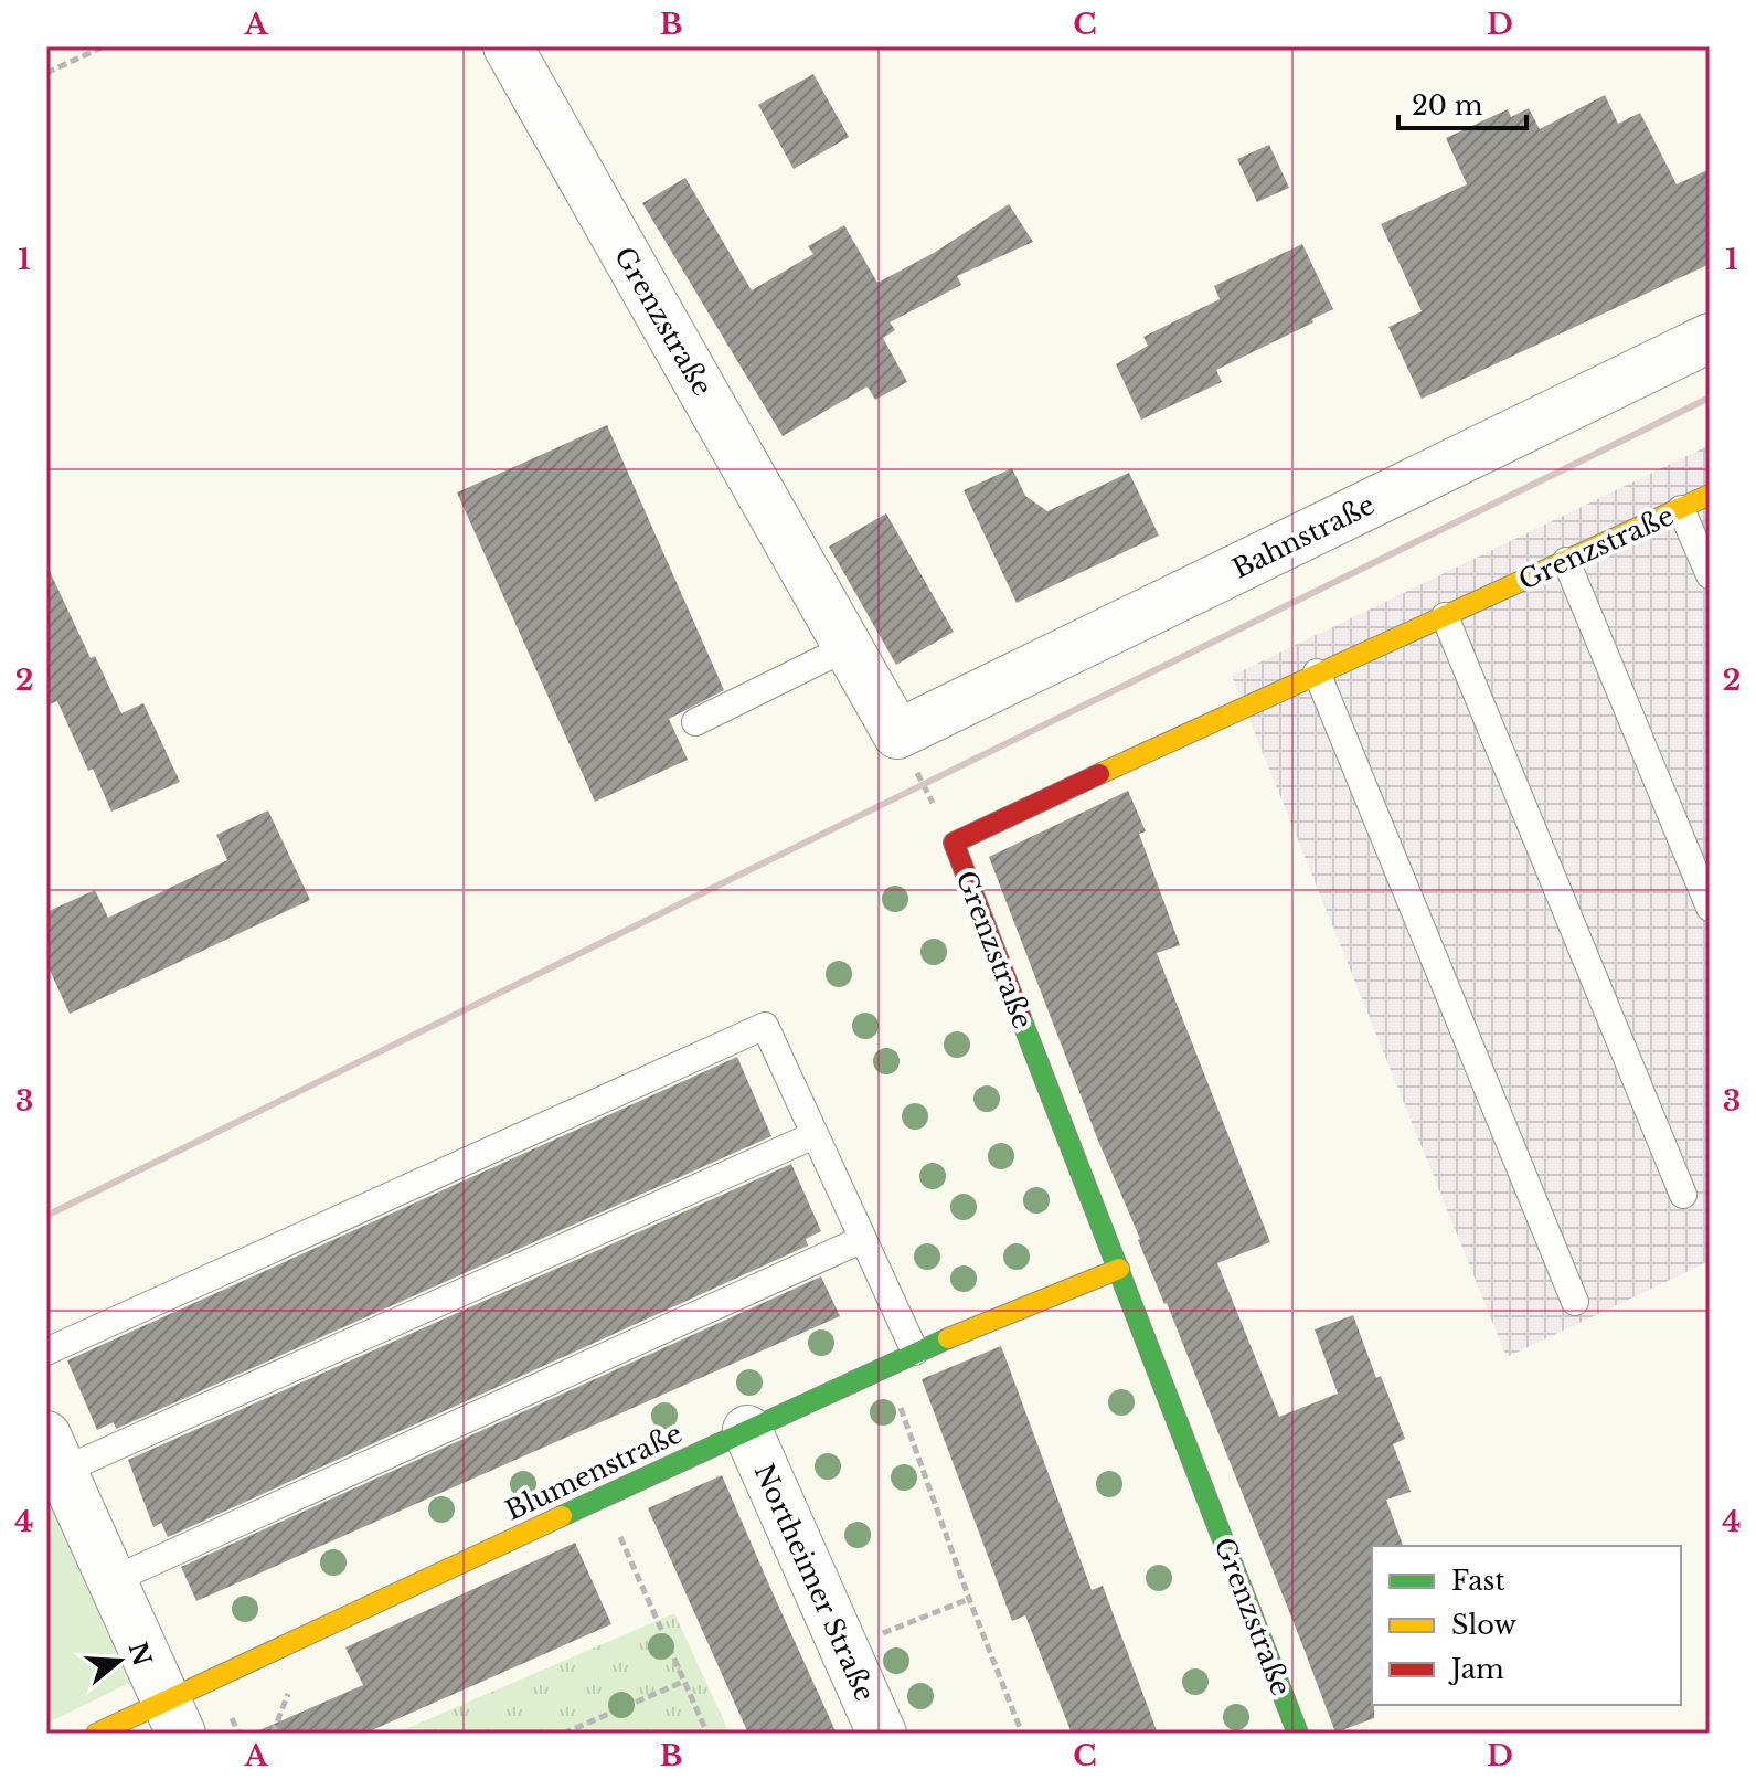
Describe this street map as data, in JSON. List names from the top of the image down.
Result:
{
  "streets": {
    "street": [
      "Grenzstraße",
      "Bahnstraße",
      "Blumenstraße",
      "Northeimer Straße"
    ]
  },
  "crossings": [
    ["Grenzstraße", "Bahnstraße"],
    ["Grenzstraße", "Blumenstraße"],
    ["Blumenstraße", "Northeimer Straße"]
  ],
  "legend": ["Fast", "Slow", "Jam"],
  "scale_bar": "20 m",
  "north": "right",
  "grid": {
    "columns": [
      "A",
      "B",
      "C",
      "D"
    ],
    "rows": [
      "1",
      "2",
      "3",
      "4"
    ]
  }
}
